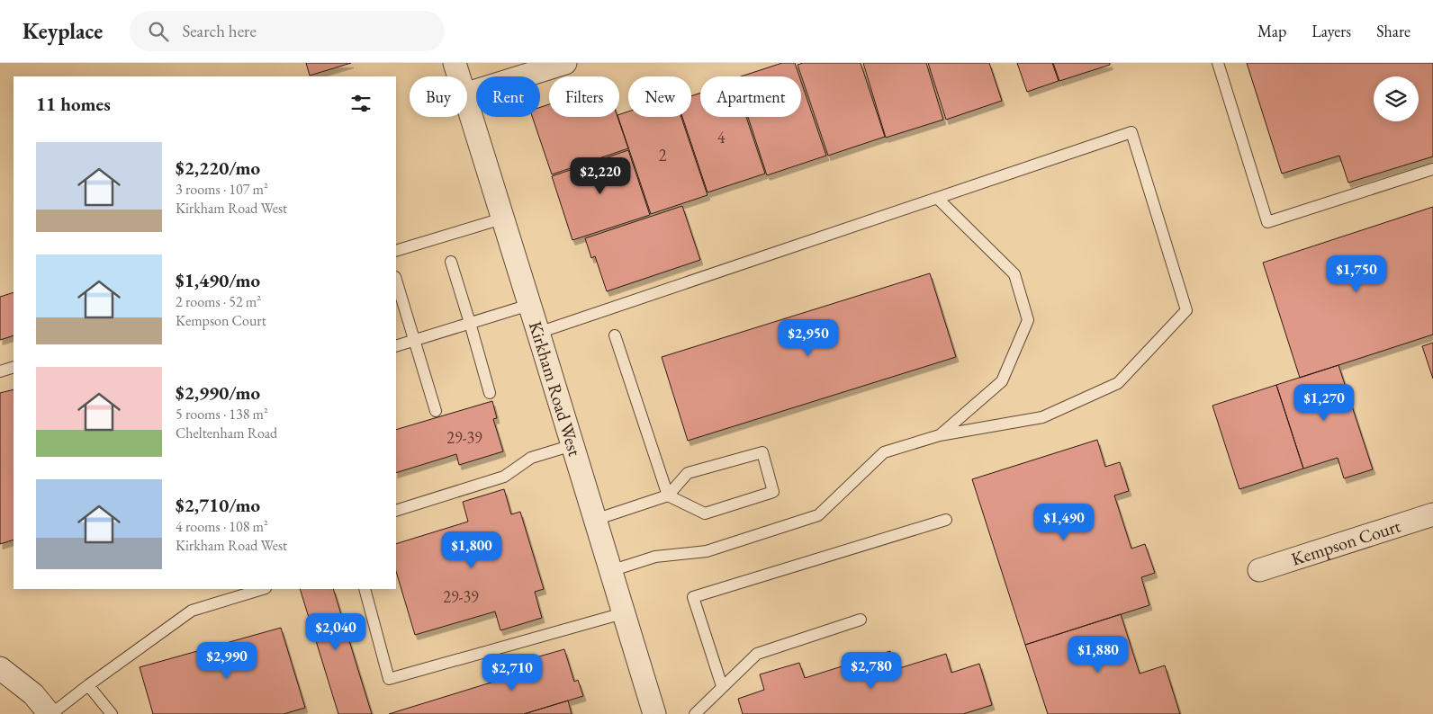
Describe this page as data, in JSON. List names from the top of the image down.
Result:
{
  "streets": {
    "street": ["Kirkham Road West", "Kempson Court"]
  },
  "house_numbers": [
    "4",
    "2",
    "29-39",
    "29-39"
  ],
  "page": {
    "header": "Keyplace",
    "search": "Search here",
    "nav": ["Map", "Layers", "Share"],
    "chip": [
      "Buy",
      "Rent",
      "Filters",
      "New",
      "Apartment"
    ],
    "heading": "11 homes",
    "list": [
      {
        "name": "$2,220/mo",
        "note": "3 rooms · 107 m² · Kirkham Road West"
      },
      {
        "name": "$1,490/mo",
        "note": "2 rooms · 52 m² · Kempson Court"
      },
      {
        "name": "$2,990/mo",
        "note": "5 rooms · 138 m² · Cheltenham Road"
      },
      {
        "name": "$2,710/mo",
        "note": "4 rooms · 108 m² · Kirkham Road West"
      }
    ],
    "price": [
      "$2,220",
      "$1,750",
      "$2,950",
      "$1,270",
      "$1,490",
      "$1,800",
      "$2,040",
      "$1,880",
      "$2,990",
      "$2,780",
      "$2,710"
    ]
  }
}
